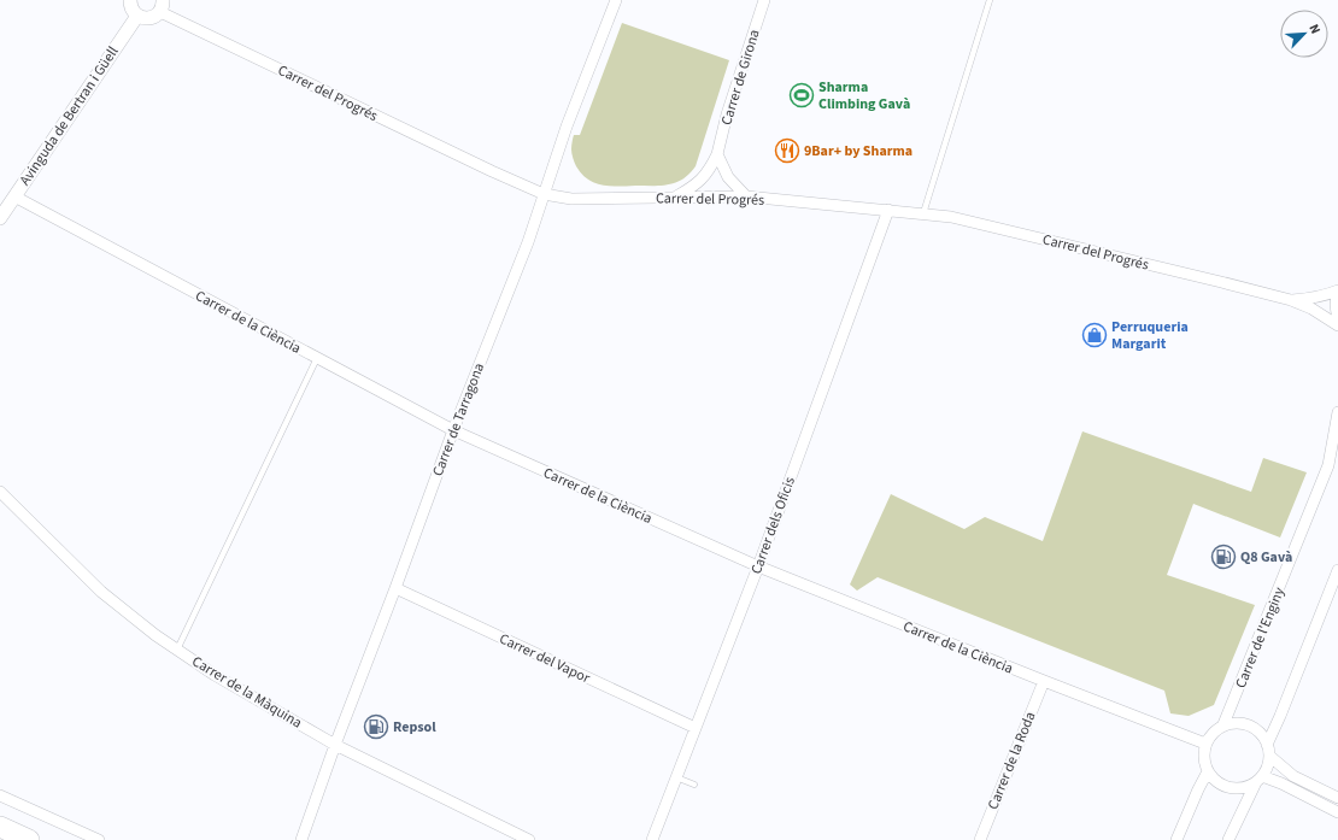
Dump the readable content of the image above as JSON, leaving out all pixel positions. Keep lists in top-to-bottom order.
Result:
{
  "streets": {
    "street": [
      "Carrer de Girona",
      "Carrer del Progrés",
      "Avinguda de Bertran i Güell",
      "Carrer de la Ciència",
      "Carrer de Tarragona",
      "Carrer dels Oficis",
      "Carrer de l'Enginy",
      "Carrer del Vapor",
      "Carrer de la Màquina",
      "Carrer de la Roda"
    ]
  },
  "crossings": [
    ["Carrer de Girona", "Carrer del Progrés"],
    ["Carrer del Progrés", "Carrer de Tarragona"],
    ["Carrer del Progrés", "Carrer dels Oficis"],
    ["Avinguda de Bertran i Güell", "Carrer de la Ciència"],
    ["Carrer de la Ciència", "Carrer de Tarragona"],
    ["Carrer de la Ciència", "Carrer dels Oficis"],
    ["Carrer de la Ciència", "Carrer de l'Enginy"],
    ["Carrer de la Ciència", "Carrer de la Roda"],
    ["Carrer de Tarragona", "Carrer del Vapor"],
    ["Carrer de Tarragona", "Carrer de la Màquina"],
    ["Carrer dels Oficis", "Carrer del Vapor"]
  ],
  "places": {
    "sports": ["Sharma Climbing Gavà"],
    "restaurant": ["9Bar+ by Sharma"],
    "shop": ["Perruqueria Margarit"],
    "fuel station": ["Q8 Gavà", "Repsol"]
  },
  "north": "top right"
}
